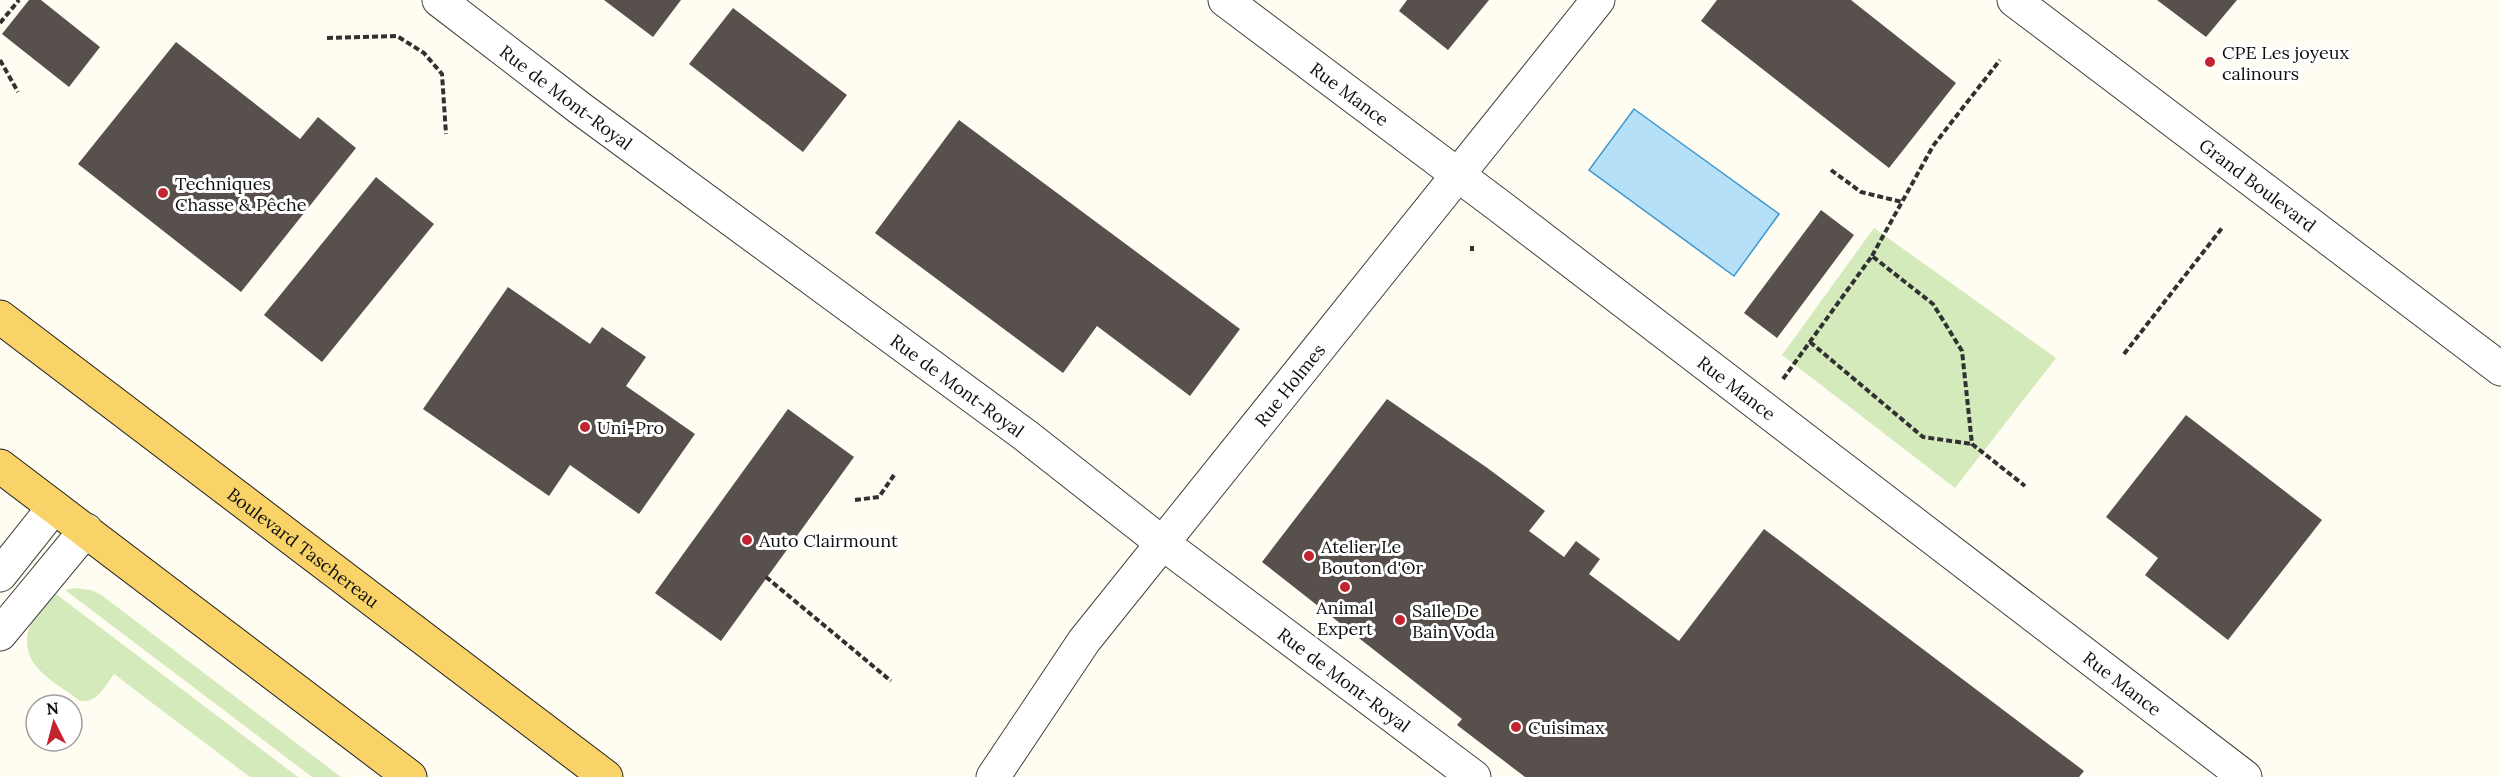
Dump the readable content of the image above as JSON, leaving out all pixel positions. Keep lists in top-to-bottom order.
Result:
{
  "streets": {
    "main road": ["Boulevard Taschereau"],
    "street": [
      "Rue Mance",
      "Rue de Mont-Royal",
      "Grand Boulevard",
      "Rue Holmes"
    ]
  },
  "crossings": [
    ["Rue Mance", "Rue Holmes"],
    ["Rue de Mont-Royal", "Rue Holmes"]
  ],
  "places": [
    "CPE Les joyeux calinours",
    "Techniques Chasse & Pêche",
    "Uni-Pro",
    "Auto Clairmount",
    "Atelier Le Bouton d'Or",
    "Animal Expert",
    "Salle De Bain Voda",
    "Cuisimax"
  ],
  "north": "top"
}
